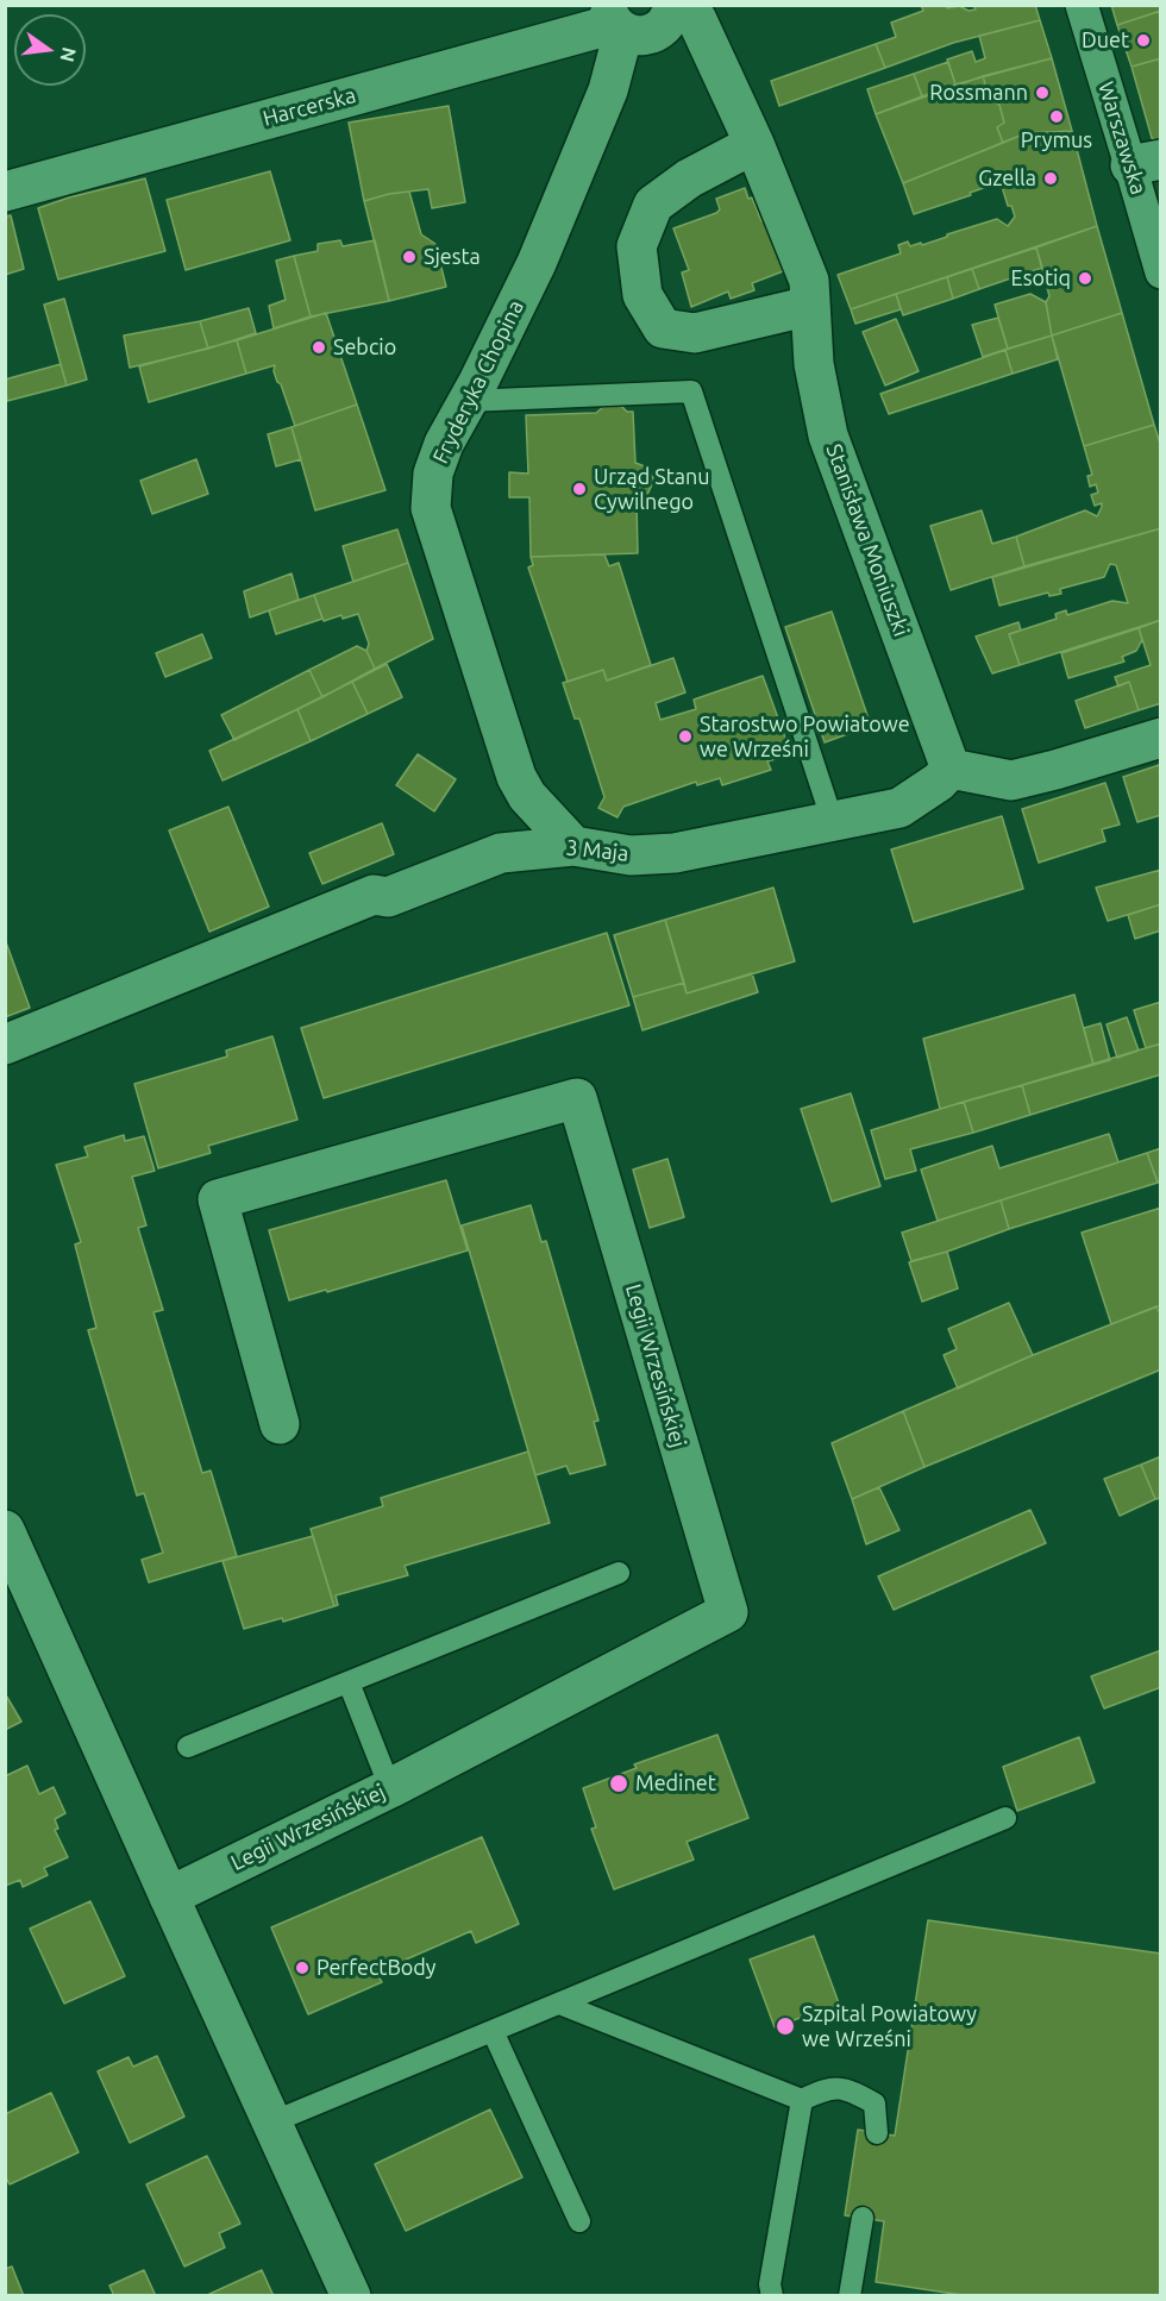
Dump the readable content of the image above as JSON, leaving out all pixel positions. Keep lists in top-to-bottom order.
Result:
{
  "streets": {
    "street": [
      "Harcerska",
      "Warszawska",
      "Fryderyka Chopina",
      "Stanisława Moniuszki",
      "3 Maja",
      "Legii Wrzesińskiej"
    ]
  },
  "crossings": [
    ["Harcerska", "Fryderyka Chopina"],
    ["Harcerska", "Stanisława Moniuszki"],
    ["Fryderyka Chopina", "3 Maja"],
    ["Stanisława Moniuszki", "3 Maja"]
  ],
  "places": [
    "Duet",
    "Rossmann",
    "Prymus",
    "Gzella",
    "Sjesta",
    "Esotiq",
    "Sebcio",
    "Urząd Stanu Cywilnego",
    "Starostwo Powiatowe we Wrześni",
    "Medinet",
    "PerfectBody",
    "Szpital Powiatowy we Wrześni"
  ],
  "north": "right"
}
